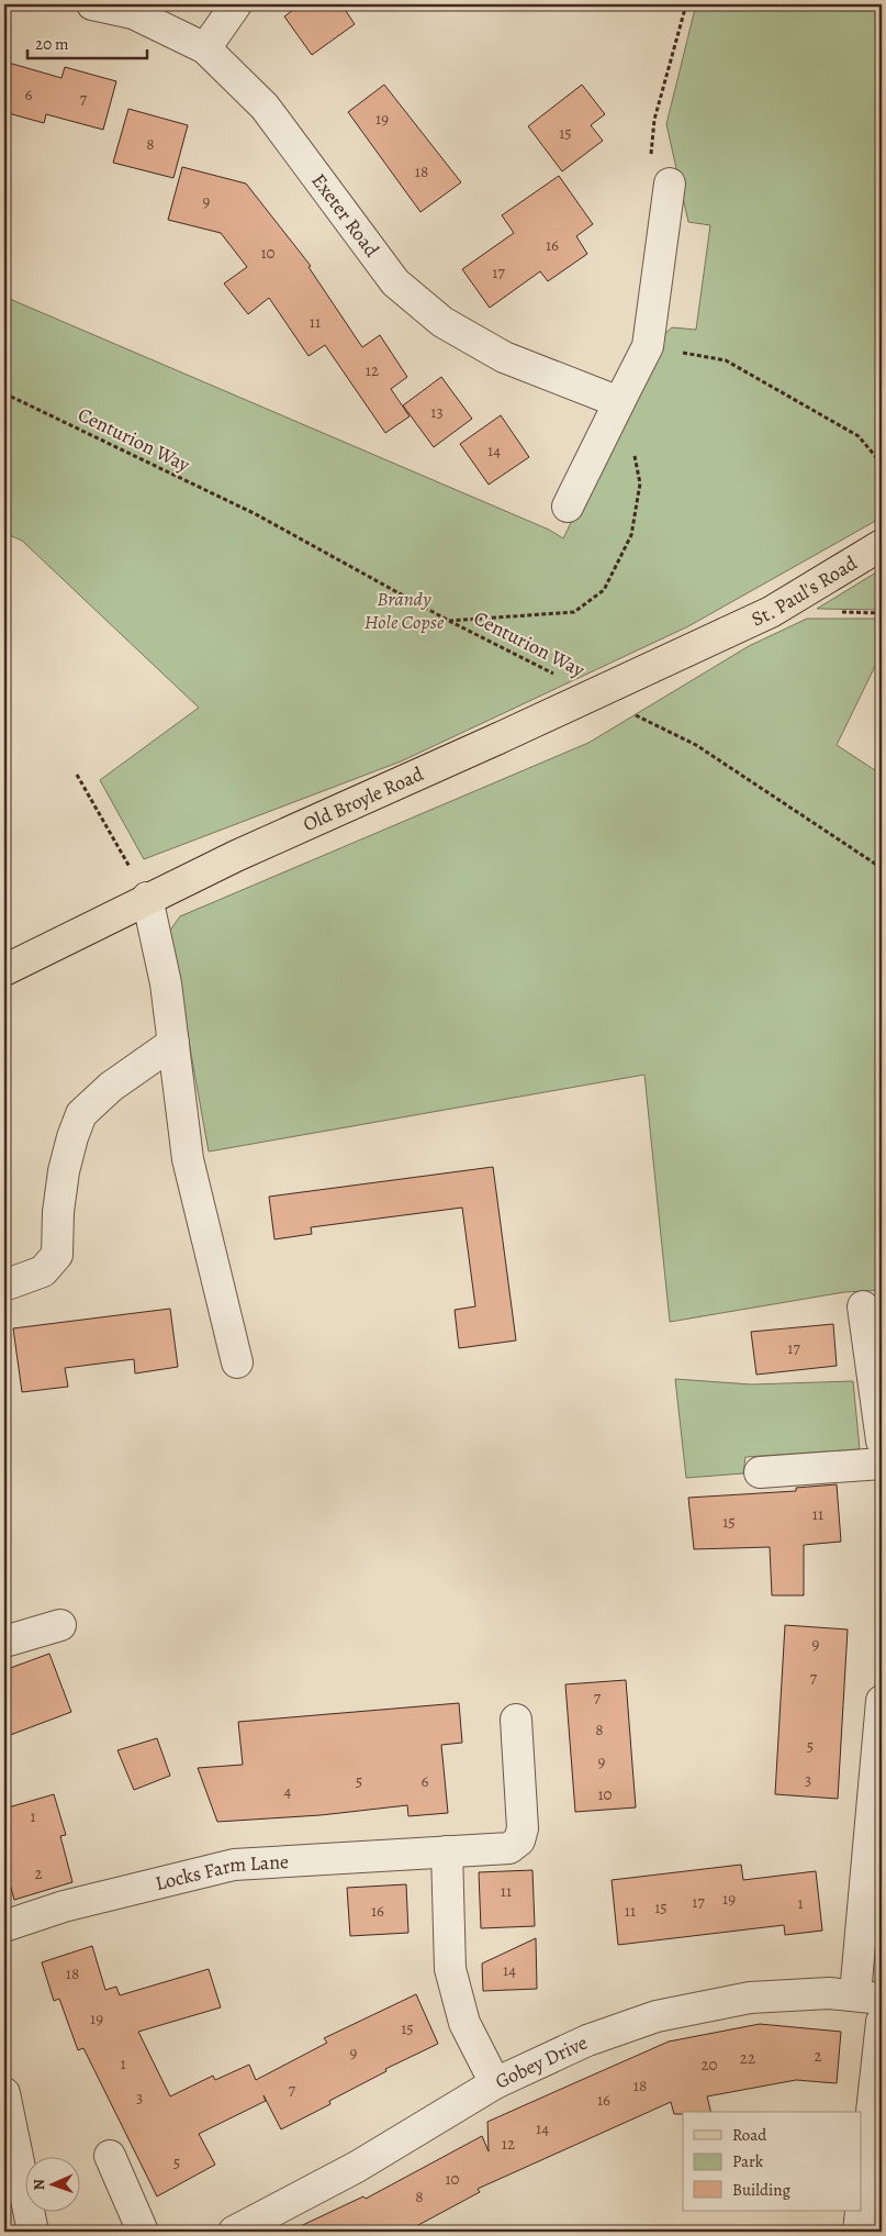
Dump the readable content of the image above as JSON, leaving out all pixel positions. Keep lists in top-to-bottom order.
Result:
{
  "streets": {
    "main road": ["St. Paul's Road", "Old Broyle Road"],
    "street": ["Exeter Road", "Locks Farm Lane", "Gobey Drive"],
    "path": ["Centurion Way"]
  },
  "crossings": [
    ["St. Paul's Road", "Old Broyle Road"]
  ],
  "parks": ["Brandy Hole Copse"],
  "house_numbers": [
    "6",
    "7",
    "19",
    "15",
    "8",
    "18",
    "9",
    "16",
    "10",
    "17",
    "11",
    "12",
    "13",
    "14",
    "17",
    "11",
    "15",
    "9",
    "7",
    "7",
    "8",
    "5",
    "9",
    "3",
    "5",
    "6",
    "4",
    "10",
    "1",
    "2",
    "11",
    "19",
    "17",
    "1",
    "15",
    "16",
    "11",
    "14",
    "18",
    "19",
    "15",
    "9",
    "2",
    "22",
    "1",
    "20",
    "18",
    "7",
    "3",
    "16",
    "14",
    "12",
    "5",
    "10",
    "8"
  ],
  "legend": ["Road", "Park", "Building"],
  "scale_bar": "20 m",
  "north": "left"
}
